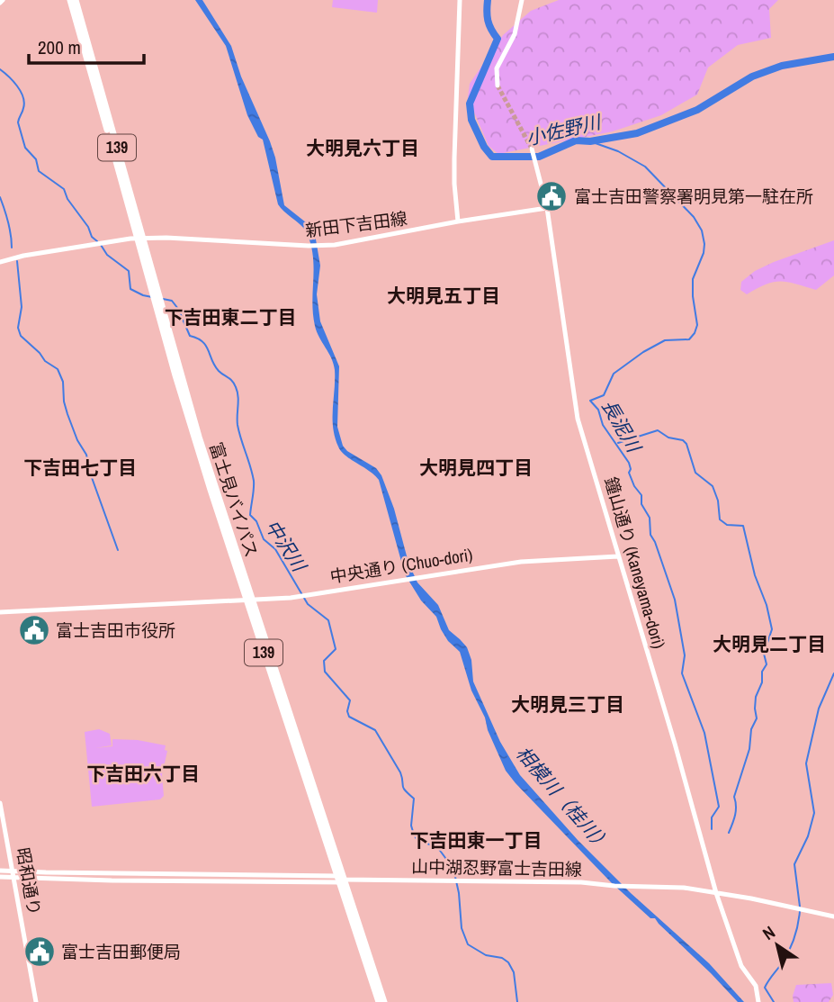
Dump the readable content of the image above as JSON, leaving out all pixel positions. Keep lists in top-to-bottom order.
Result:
{
  "streets": {
    "highway": ["139", "富士見バイパス"],
    "main road": [
      "新田下吉田線",
      "鐘山通り (Kaneyama-dori)",
      "中央通り (Chuo-dori)",
      "山中湖忍野富士吉田線",
      "昭和通り"
    ]
  },
  "crossings": [
    ["新田下吉田線", "富士見バイパス"],
    ["富士見バイパス", "中央通り (Chuo-dori)"],
    ["富士見バイパス", "山中湖忍野富士吉田線"],
    ["鐘山通り (Kaneyama-dori)", "中央通り (Chuo-dori)"],
    ["鐘山通り (Kaneyama-dori)", "山中湖忍野富士吉田線"],
    ["山中湖忍野富士吉田線", "昭和通り"]
  ],
  "districts": [
    "大明見六丁目",
    "大明見五丁目",
    "下吉田東二丁目",
    "下吉田七丁目",
    "大明見四丁目",
    "大明見二丁目",
    "大明見三丁目",
    "下吉田六丁目",
    "下吉田東一丁目"
  ],
  "water": [
    "小佐野川",
    "長泥川",
    "中沢川",
    "相模川（桂川）"
  ],
  "places": {
    "public building": ["富士吉田警察署明見第一駐在所", "富士吉田市役所", "富士吉田郵便局"]
  },
  "scale_bar": "200 m",
  "north": "top left"
}
